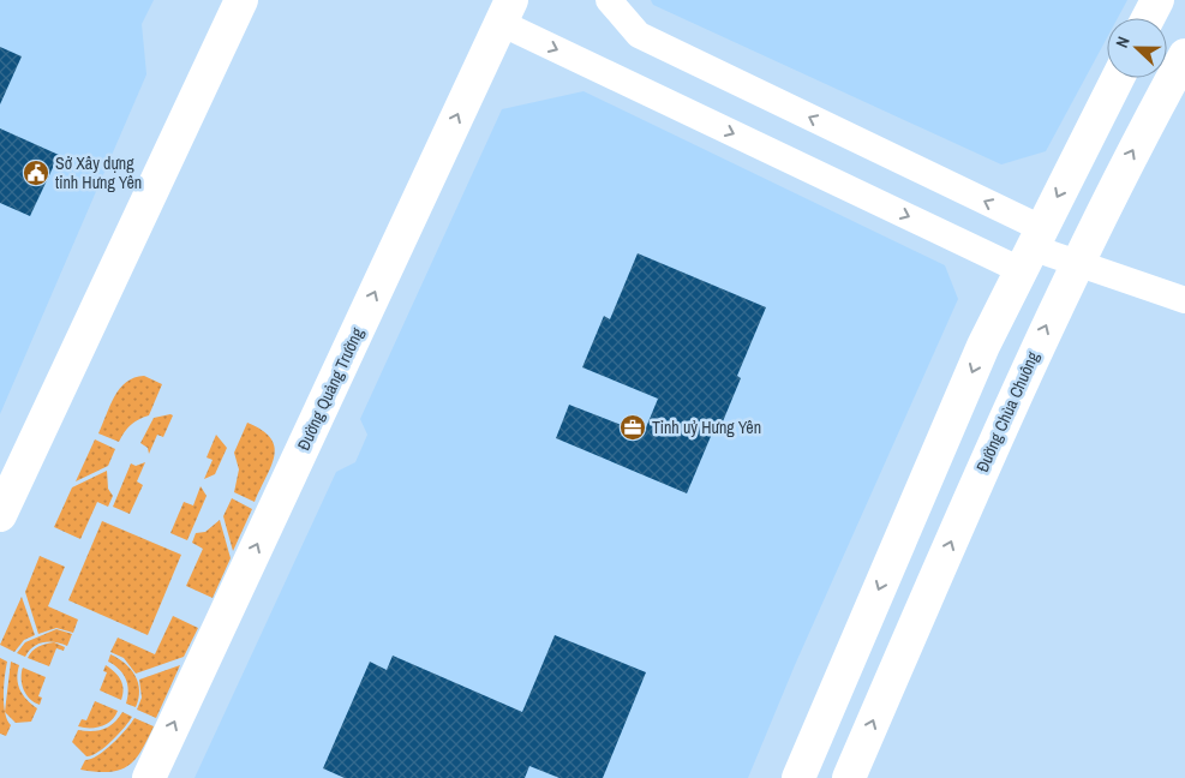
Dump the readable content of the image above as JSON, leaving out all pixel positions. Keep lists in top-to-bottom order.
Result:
{
  "streets": {
    "main road": ["Đường Quảng Trường", "Đường Chùa Chuông"]
  },
  "places": {
    "public building": ["Sở Xây dựng tỉnh Hưng Yên"],
    "office": ["Tỉnh uỷ Hưng Yên"]
  },
  "north": "left"
}
